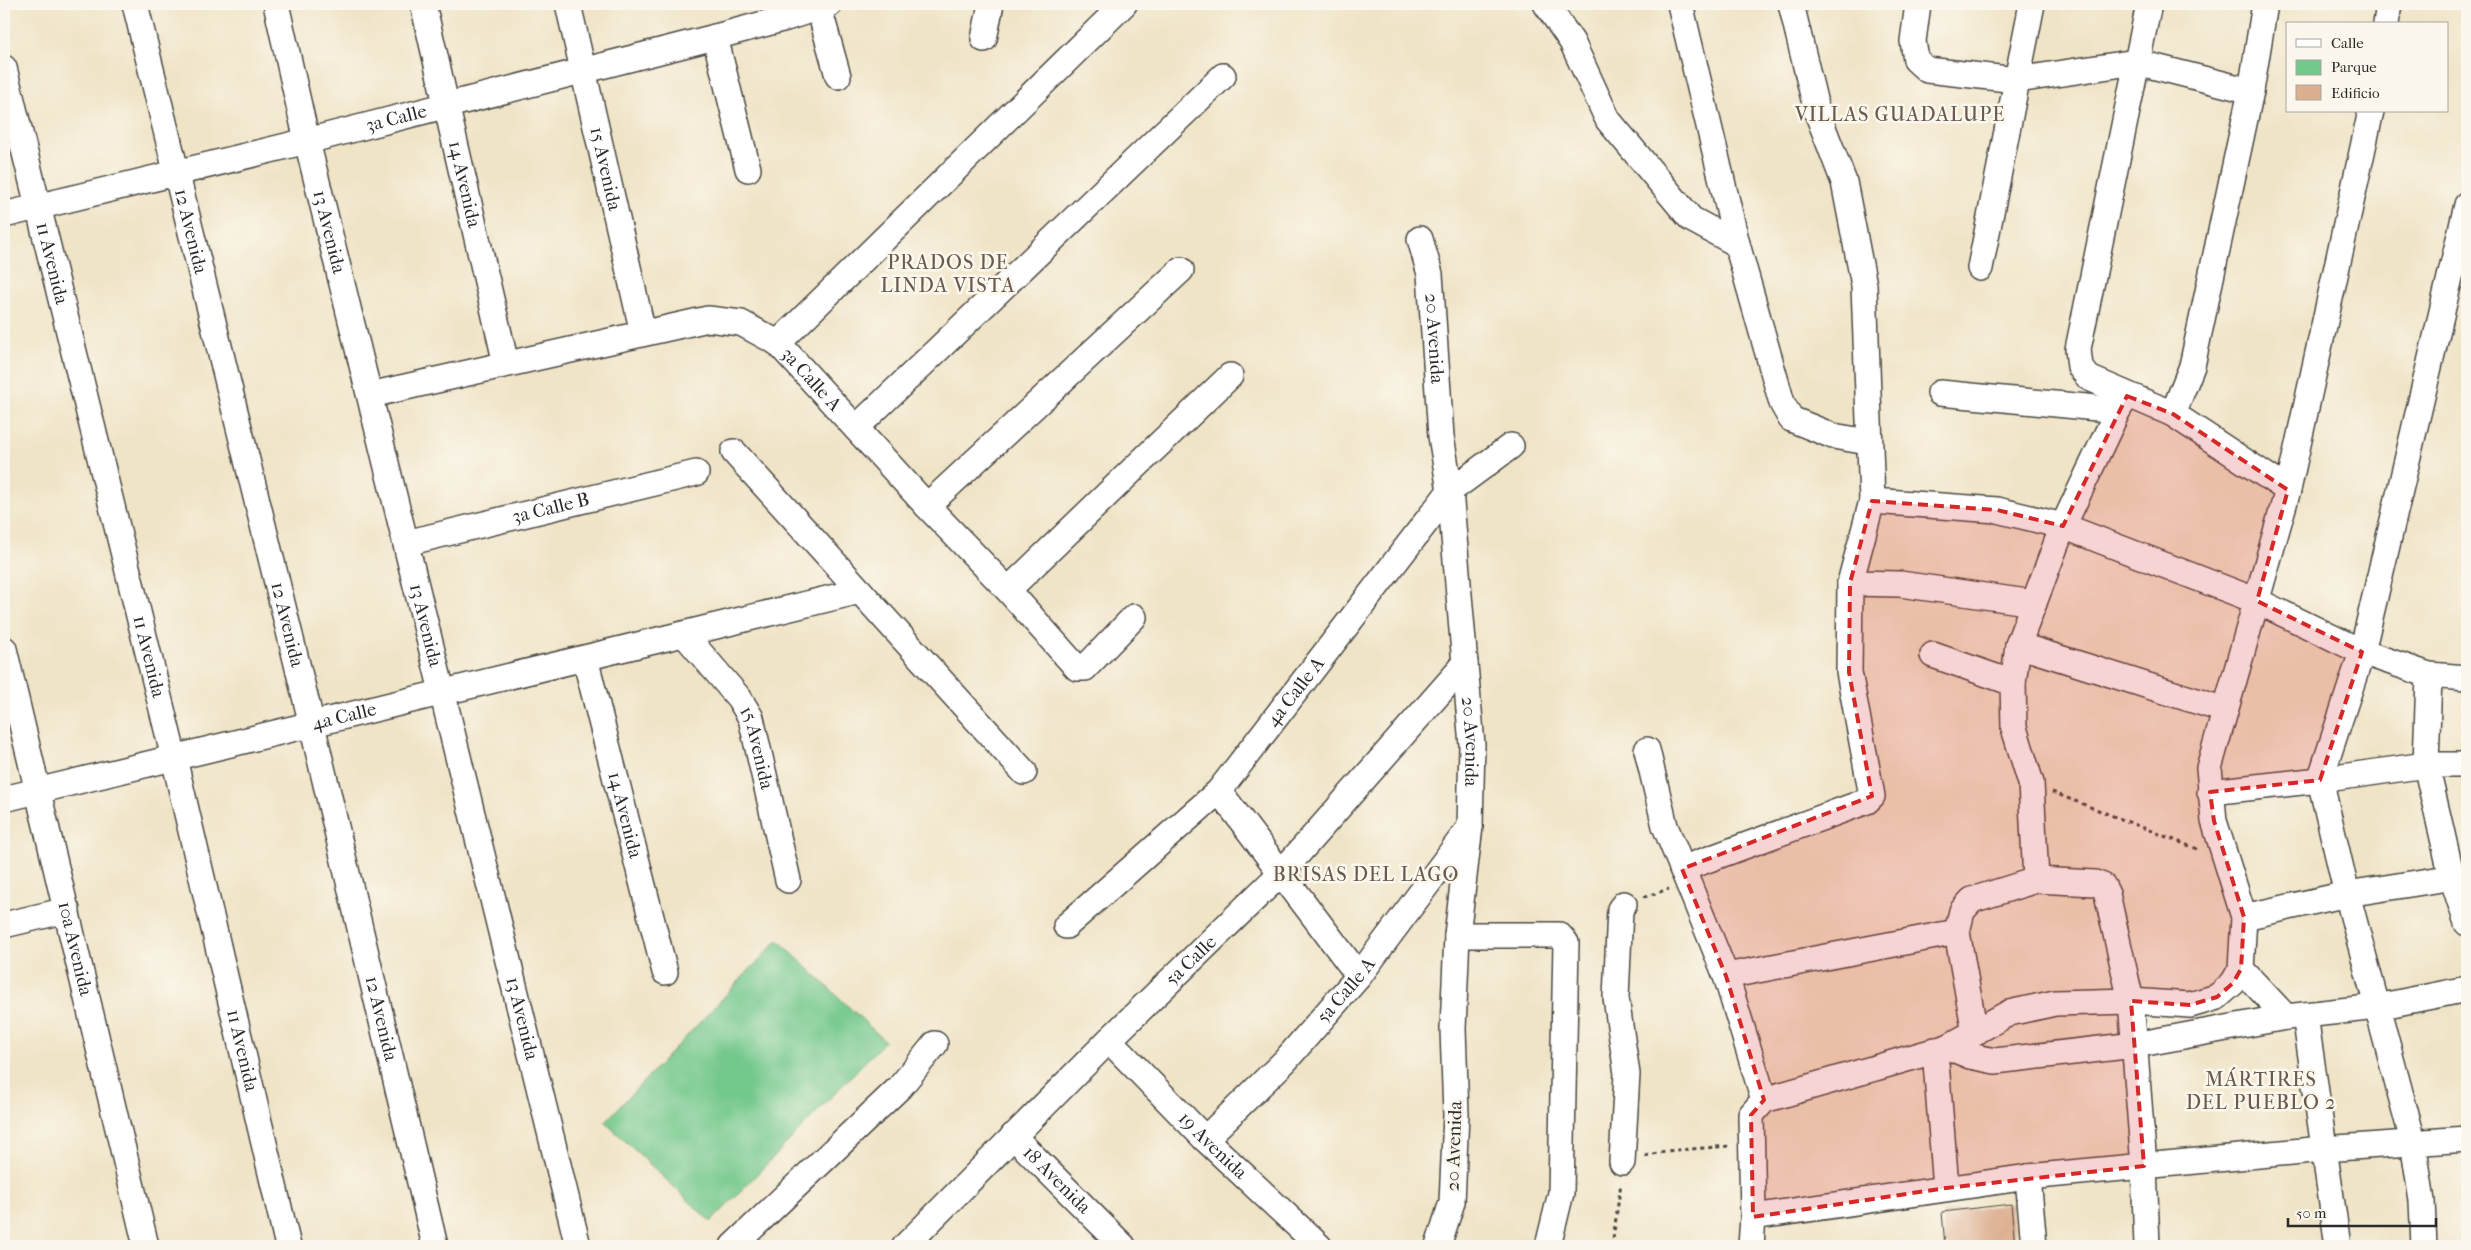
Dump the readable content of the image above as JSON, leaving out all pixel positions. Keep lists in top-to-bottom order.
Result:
{
  "streets": {
    "street": [
      "3a Calle",
      "15 Avenida",
      "14 Avenida",
      "12 Avenida",
      "13 Avenida",
      "11 Avenida",
      "20 Avenida",
      "3a Calle A",
      "3a Calle B",
      "4a Calle A",
      "4a Calle",
      "10a Avenida",
      "5a Calle",
      "5a Calle A",
      "19 Avenida",
      "18 Avenida"
    ]
  },
  "crossings": [
    ["3a Calle", "15 Avenida"],
    ["3a Calle", "14 Avenida"],
    ["3a Calle", "12 Avenida"],
    ["3a Calle", "13 Avenida"],
    ["3a Calle", "11 Avenida"],
    ["15 Avenida", "3a Calle A"],
    ["15 Avenida", "4a Calle"],
    ["14 Avenida", "3a Calle A"],
    ["14 Avenida", "4a Calle"],
    ["12 Avenida", "4a Calle"],
    ["13 Avenida", "3a Calle A"],
    ["13 Avenida", "3a Calle B"],
    ["13 Avenida", "4a Calle"],
    ["11 Avenida", "4a Calle"],
    ["20 Avenida", "4a Calle A"],
    ["20 Avenida", "5a Calle"],
    ["20 Avenida", "5a Calle A"],
    ["4a Calle", "10a Avenida"],
    ["5a Calle", "19 Avenida"],
    ["5a Calle", "18 Avenida"],
    ["5a Calle A", "19 Avenida"]
  ],
  "districts": [
    "VILLAS GUADALUPE",
    "PRADOS DE LINDA VISTA",
    "BRISAS DEL LAGO",
    "MÁRTIRES DEL PUEBLO 2"
  ],
  "legend": ["Calle", "Parque", "Edificio"],
  "scale_bar": "50 m"
}
